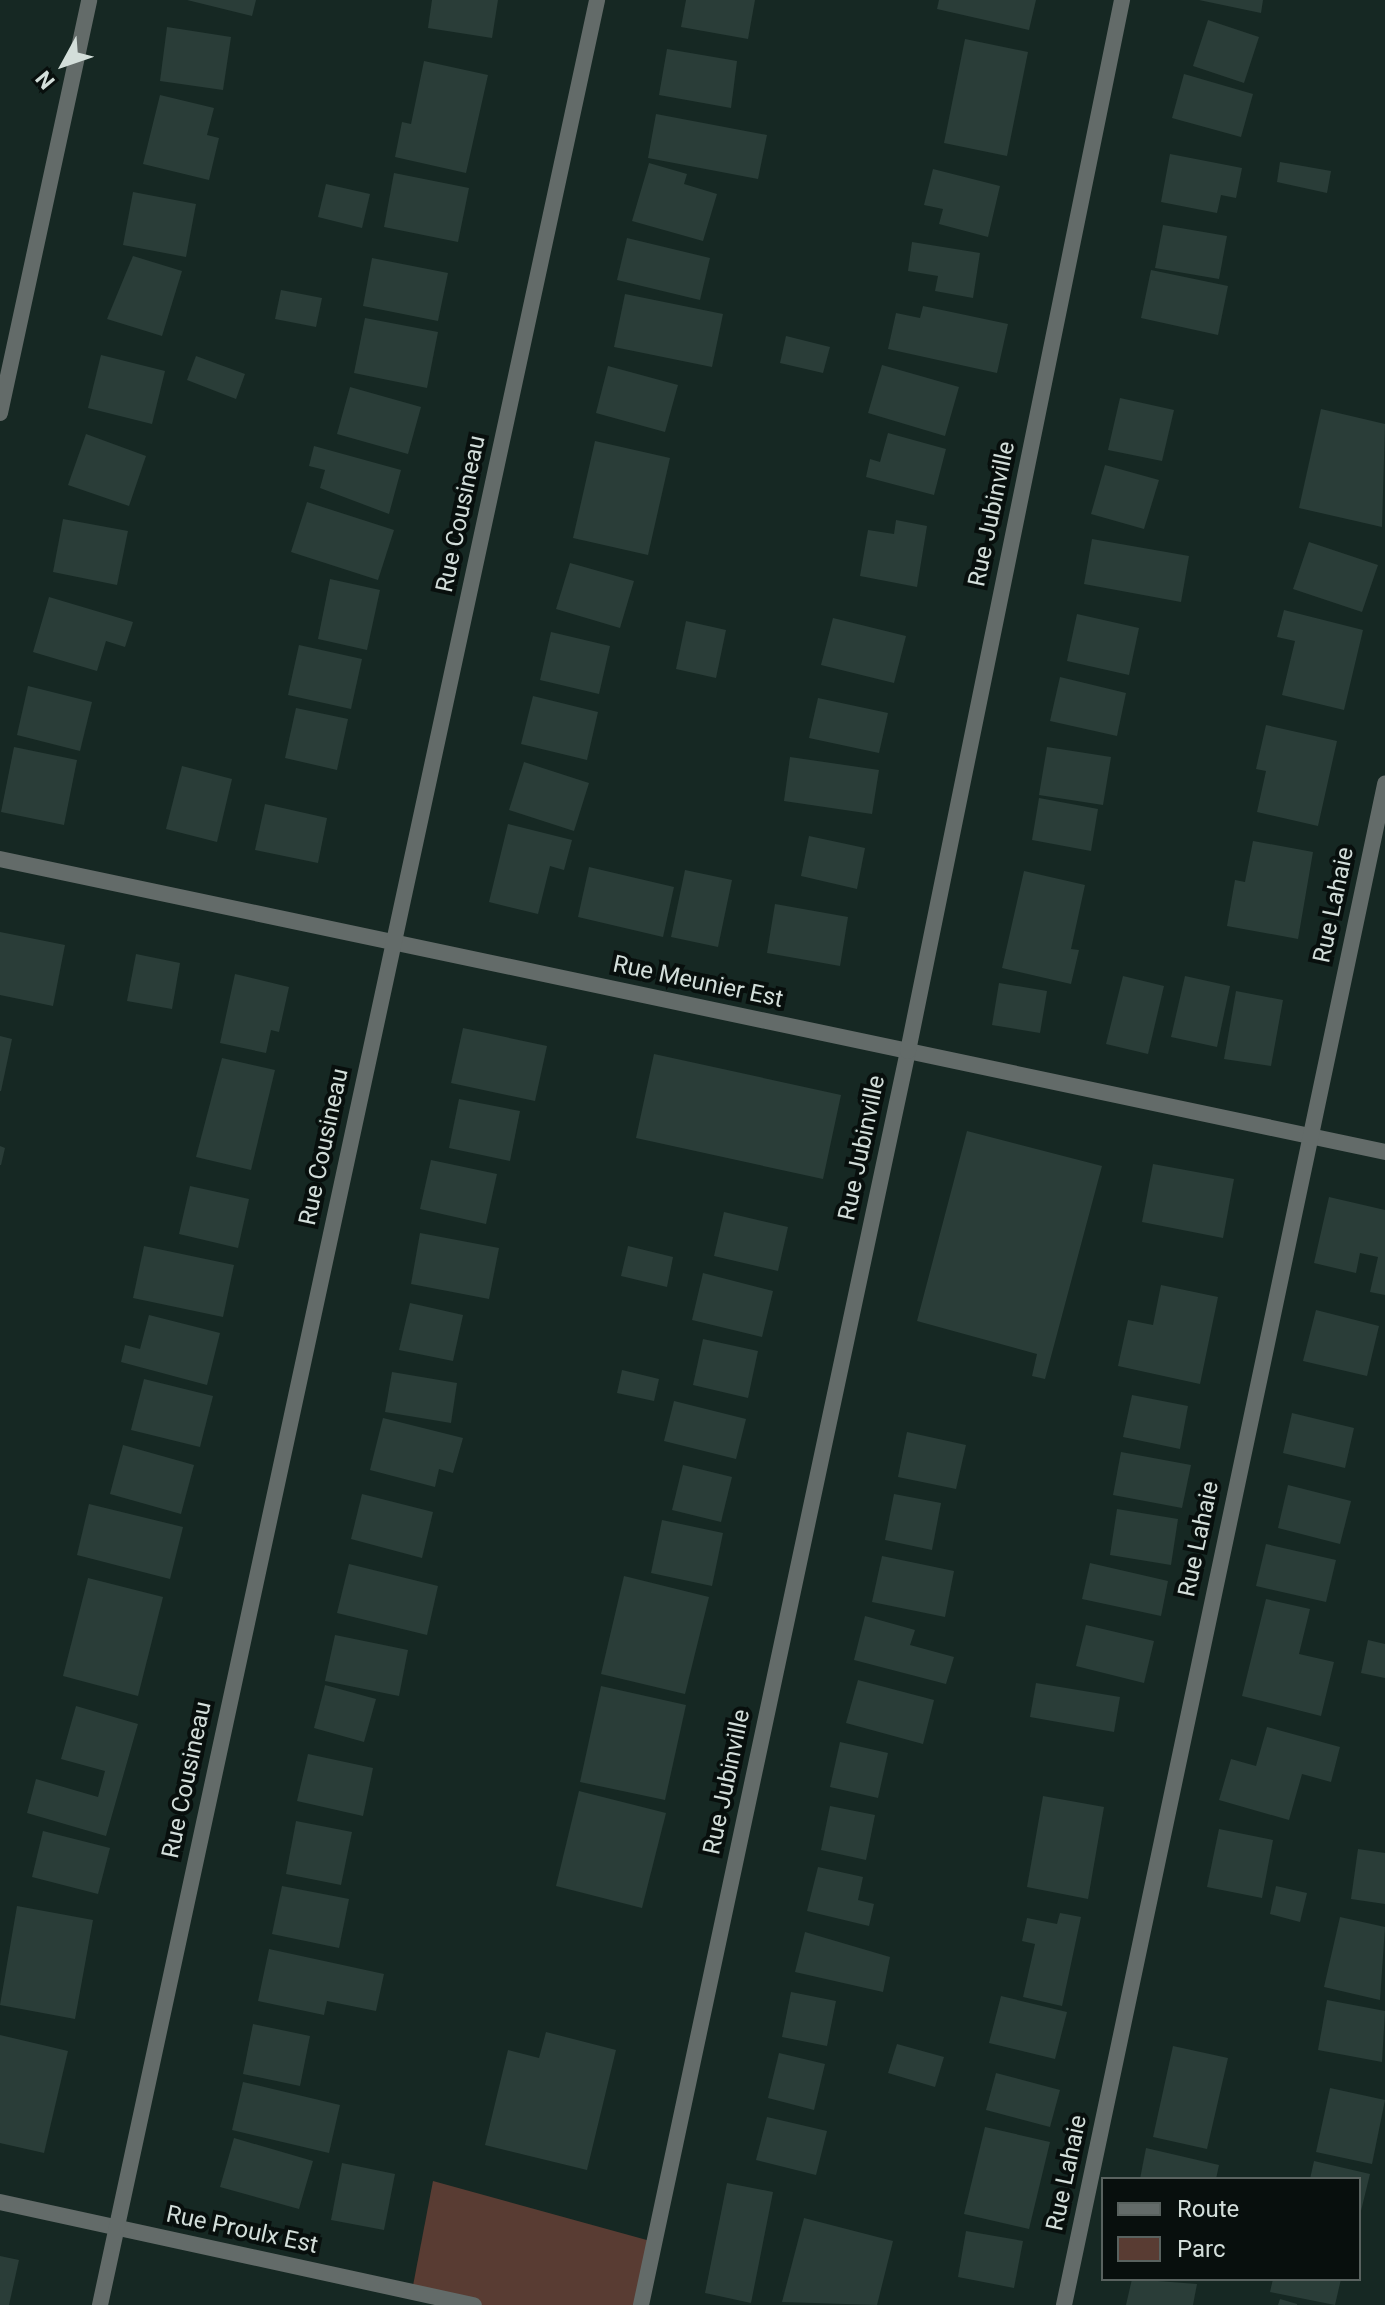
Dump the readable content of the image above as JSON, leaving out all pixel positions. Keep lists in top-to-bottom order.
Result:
{
  "streets": {
    "street": [
      "Rue Cousineau",
      "Rue Jubinville",
      "Rue Lahaie",
      "Rue Meunier Est",
      "Rue Proulx Est"
    ]
  },
  "crossings": [
    ["Rue Cousineau", "Rue Meunier Est"],
    ["Rue Cousineau", "Rue Proulx Est"],
    ["Rue Jubinville", "Rue Meunier Est"],
    ["Rue Lahaie", "Rue Meunier Est"]
  ],
  "legend": ["Route", "Parc"],
  "north": "bottom left"
}
